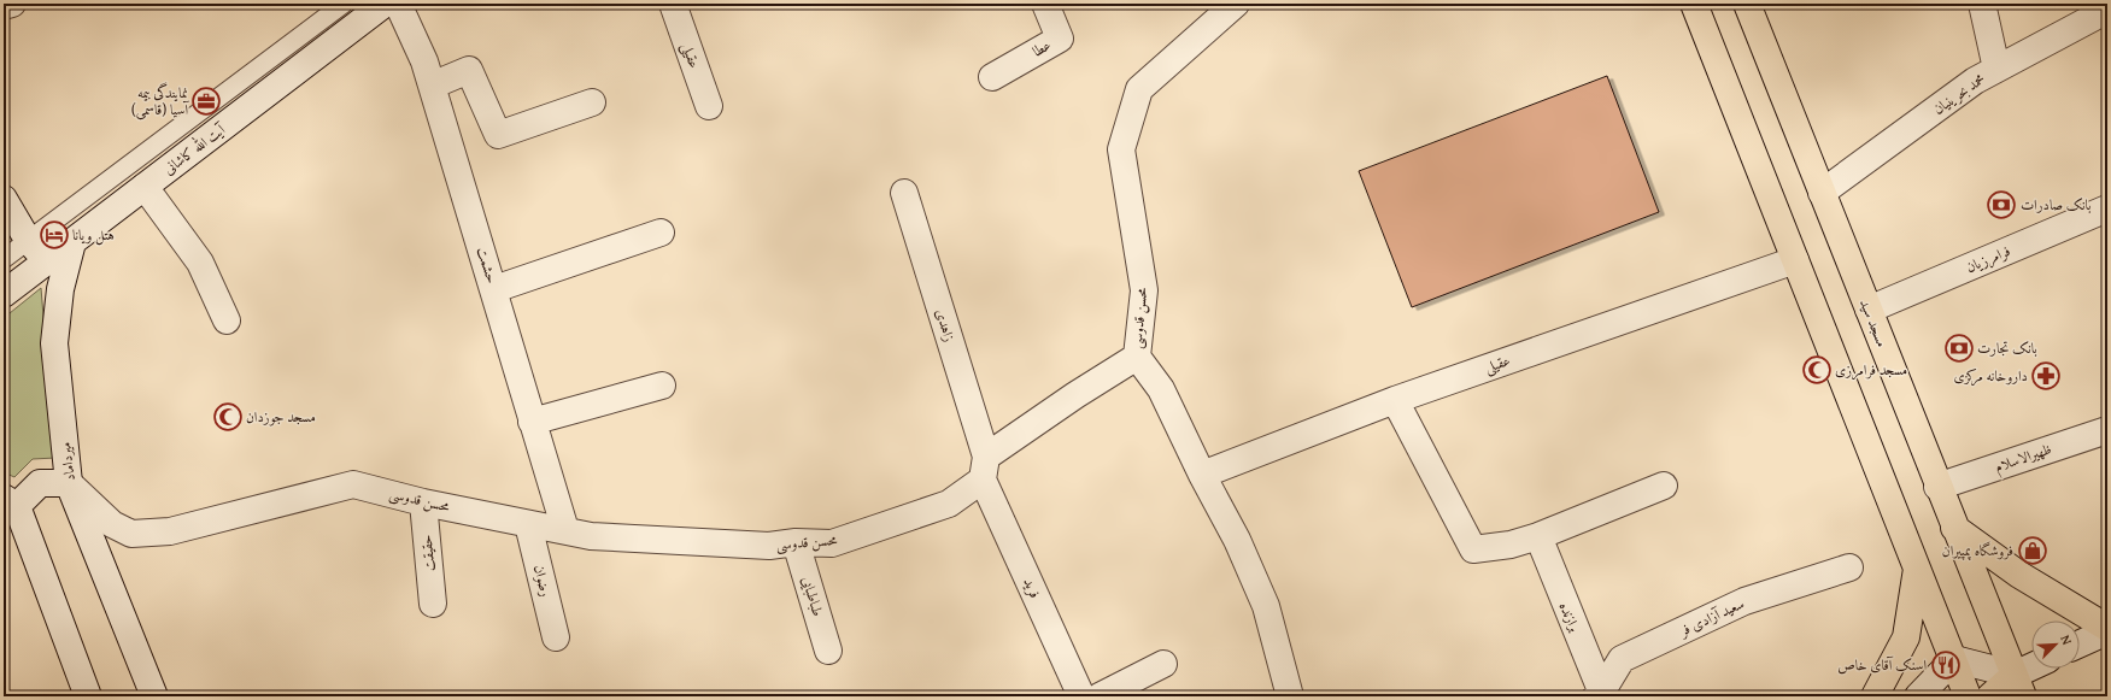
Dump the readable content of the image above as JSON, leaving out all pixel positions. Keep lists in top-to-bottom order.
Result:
{
  "streets": {
    "main road": ["مسجد سید"],
    "street": [
      "عطا",
      "عقیلی",
      "محمد بحرینیان",
      "آیت الله کاشانی",
      "فرامرزیان",
      "حشمت",
      "محسن قدوسی",
      "زاهدی",
      "ظهیرالاسلام",
      "میرداماد",
      "حقیقت",
      "رضوان",
      "فرید",
      "طباطبایی",
      "برازنده",
      "سعید آزادی فر"
    ]
  },
  "crossings": [
    ["محمد بحرینیان", "مسجد سید"],
    ["آیت الله کاشانی", "میرداماد"],
    ["فرامرزیان", "مسجد سید"],
    ["حشمت", "محسن قدوسی"],
    ["محسن قدوسی", "زاهدی"],
    ["محسن قدوسی", "میرداماد"],
    ["محسن قدوسی", "حقیقت"],
    ["محسن قدوسی", "رضوان"],
    ["محسن قدوسی", "فرید"],
    ["محسن قدوسی", "طباطبایی"],
    ["مسجد سید", "ظهیرالاسلام"],
    ["زاهدی", "فرید"],
    ["برازنده", "سعید آزادی فر"]
  ],
  "places": {
    "office": ["نمایندگی بیمه آسیا (قاسمی)"],
    "bank": ["بانک صادرات", "بانک تجارت"],
    "hotel": ["هتل ویانا"],
    "mosque": ["مسجد فرامرزی", "مسجد جوزدان"],
    "pharmacy": ["داروخانه مرکزی"],
    "shop": ["فروشگاه پمپیران"],
    "restaurant": ["اسنک آقای خاص"]
  },
  "north": "top right"
}
